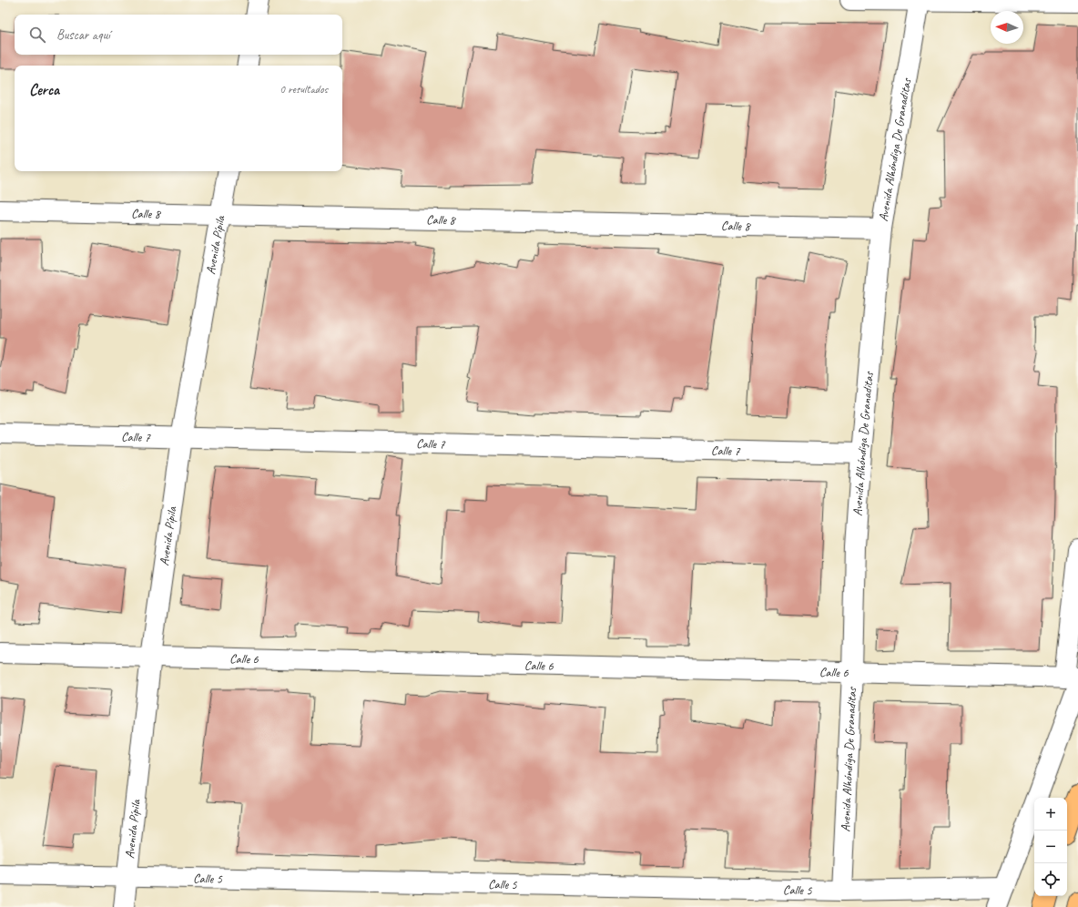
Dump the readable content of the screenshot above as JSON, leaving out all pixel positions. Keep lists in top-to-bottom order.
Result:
{
  "streets": {
    "street": [
      "Avenida Alhóndiga De Granaditas",
      "Calle 8",
      "Avenida Pípila",
      "Calle 7",
      "Calle 6",
      "Calle 5"
    ]
  },
  "crossings": [
    ["Avenida Alhóndiga De Granaditas", "Calle 8"],
    ["Avenida Alhóndiga De Granaditas", "Calle 7"],
    ["Avenida Alhóndiga De Granaditas", "Calle 6"],
    ["Avenida Alhóndiga De Granaditas", "Calle 5"],
    ["Calle 8", "Avenida Pípila"],
    ["Avenida Pípila", "Calle 7"],
    ["Avenida Pípila", "Calle 6"],
    ["Avenida Pípila", "Calle 5"]
  ],
  "north": "left",
  "page": {
    "search": "Buscar aquí",
    "heading": ["Cerca", "0 resultados"],
    "map_buttons": ["+", "−"]
  }
}
